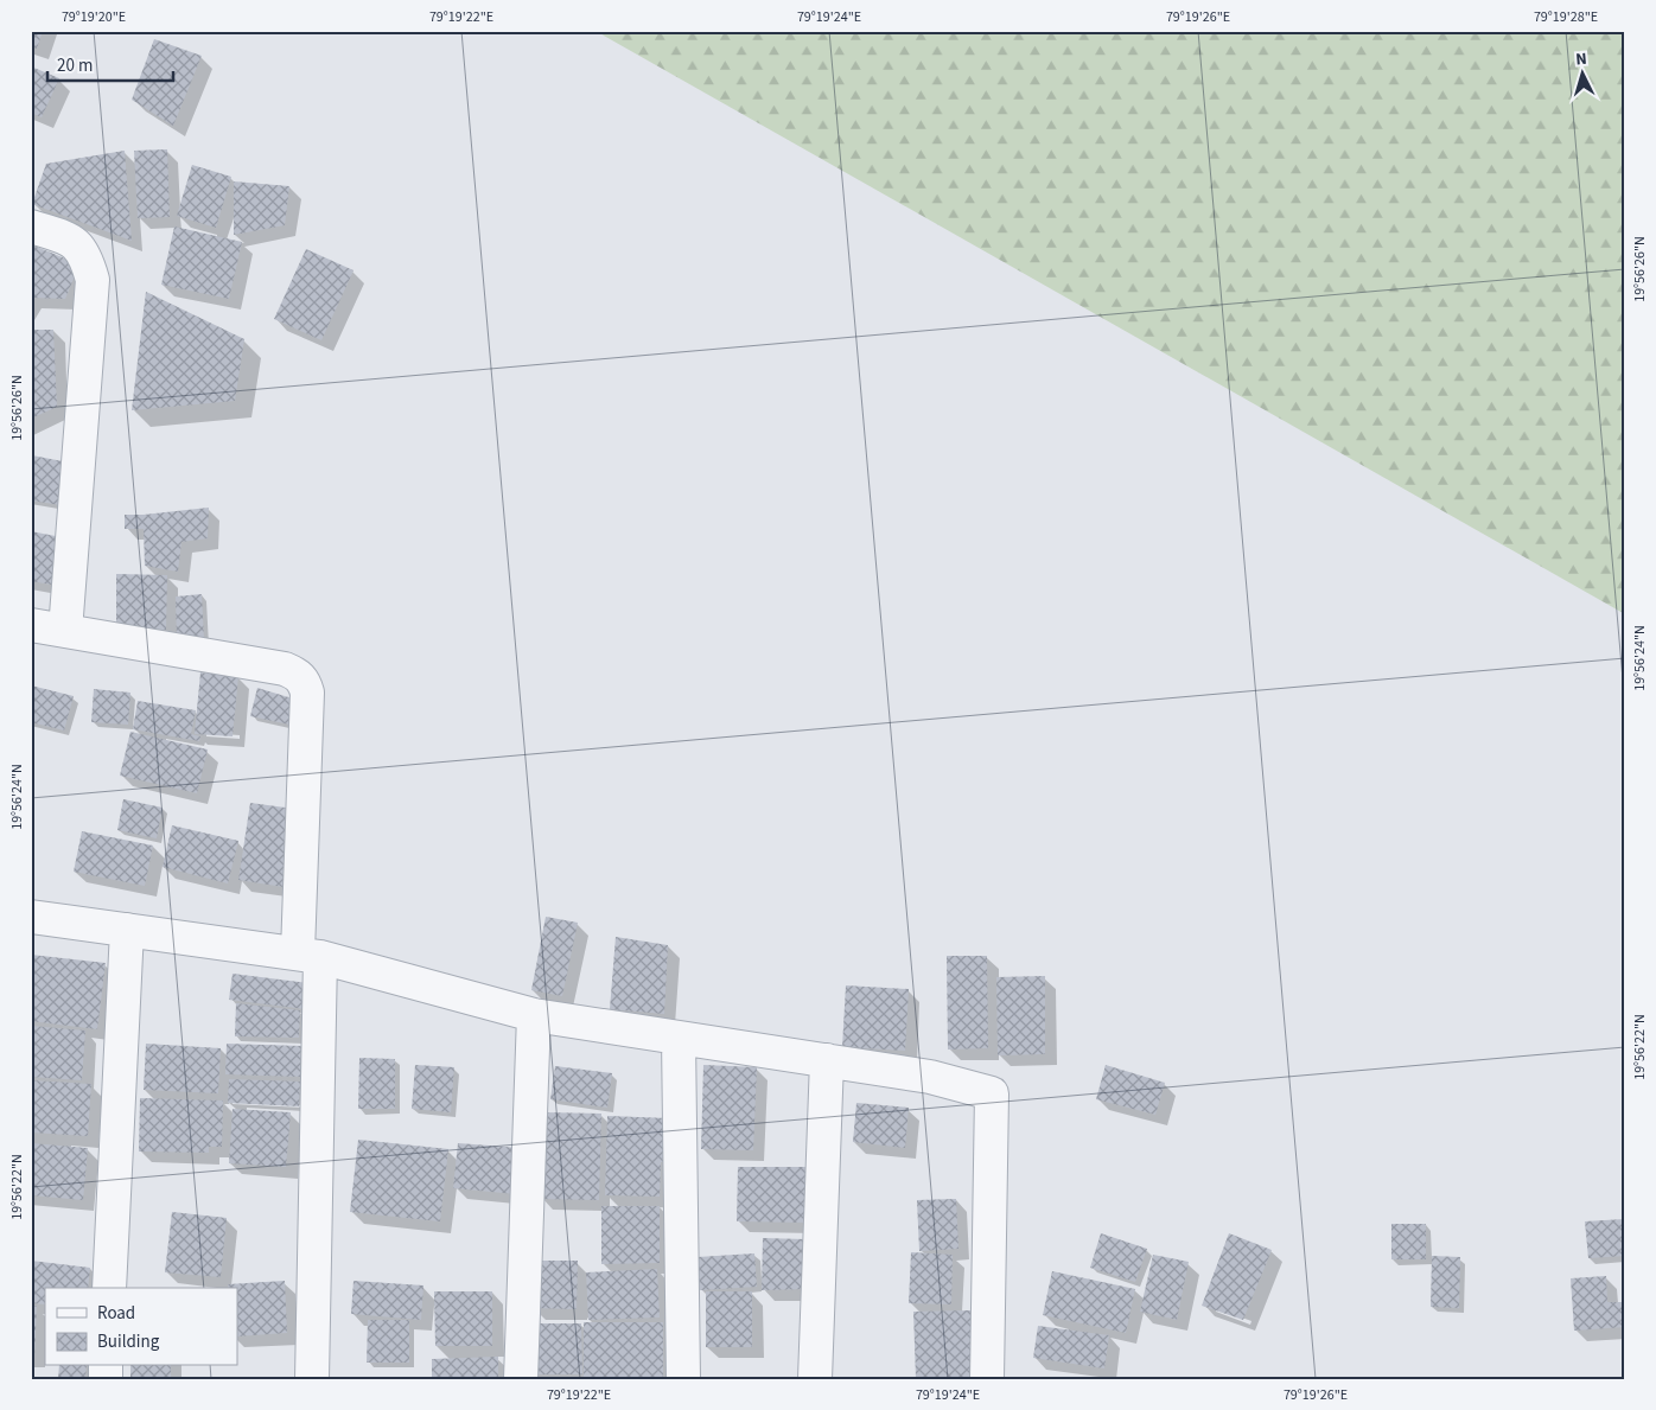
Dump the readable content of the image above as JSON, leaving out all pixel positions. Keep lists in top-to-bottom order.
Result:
{
  "legend": ["Road", "Building"],
  "scale_bar": "20 m",
  "north": "top",
  "coordinates": [
    "79°19'20\"E",
    "79°19'22\"E",
    "79°19'24\"E",
    "79°19'26\"E",
    "79°19'28\"E",
    "19°56'26\"N",
    "19°56'24\"N",
    "19°56'22\"N"
  ]
}
